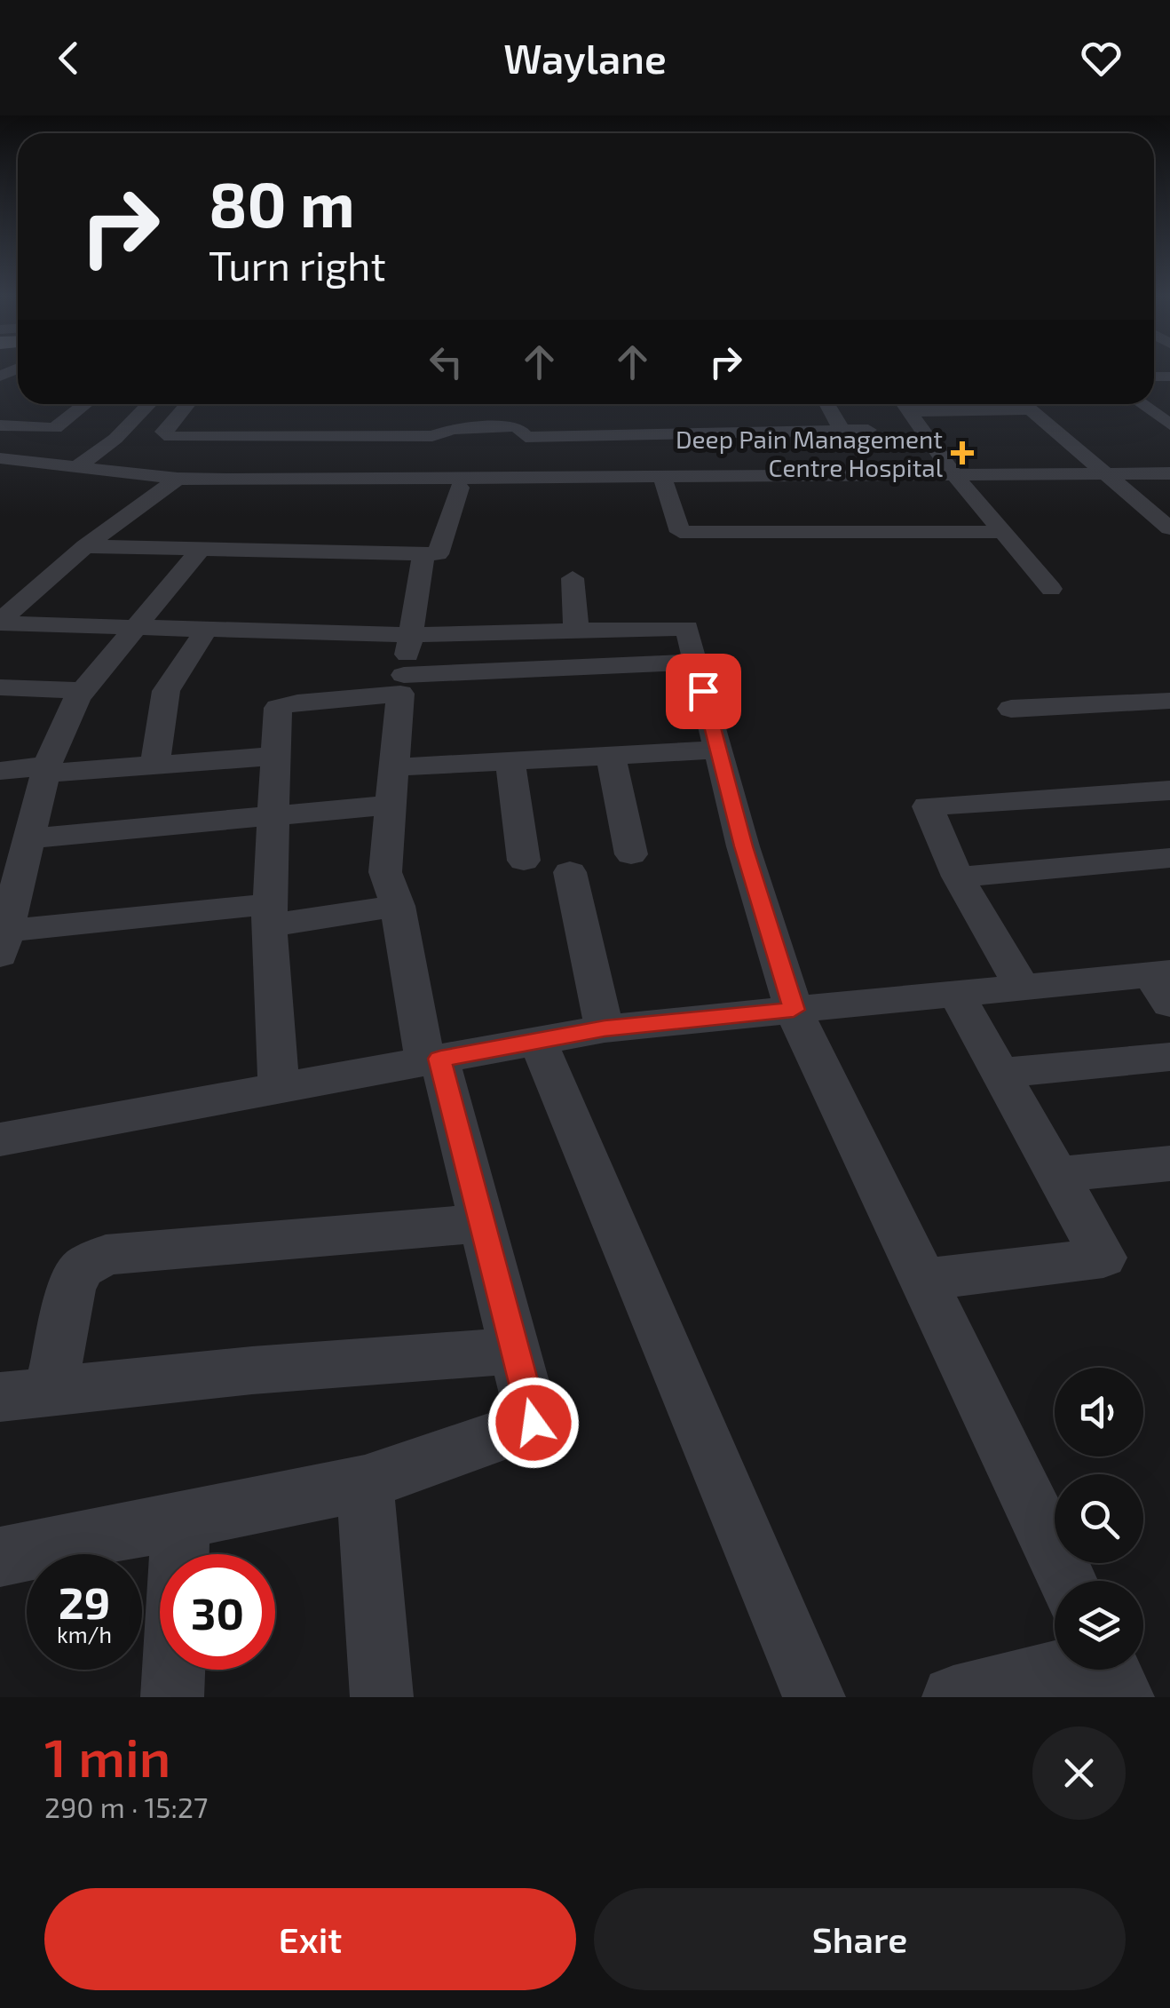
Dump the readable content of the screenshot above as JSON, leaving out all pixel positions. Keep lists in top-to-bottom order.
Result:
{
  "places": {
    "health": ["Deep Pain Management Centre Hospital"]
  },
  "page": {
    "header": "Waylane",
    "turn": ["80 m", "Turn right"],
    "speed": "29 km/h",
    "limit": "30",
    "heading": ["1 min", "290 m · 15:27"],
    "buttons": ["Exit", "Share"]
  }
}
